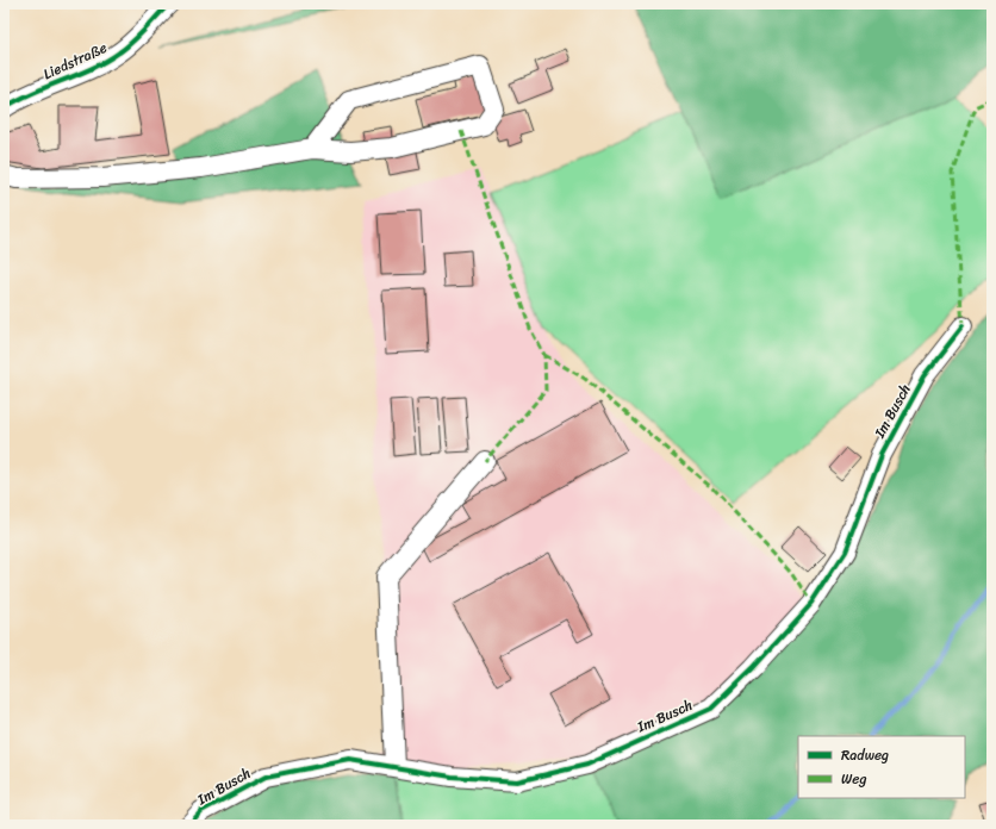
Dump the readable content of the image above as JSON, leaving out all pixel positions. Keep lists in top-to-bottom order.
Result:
{
  "streets": {
    "street": ["Liedstraße", "Im Busch"]
  },
  "legend": ["Radweg", "Weg"]
}
